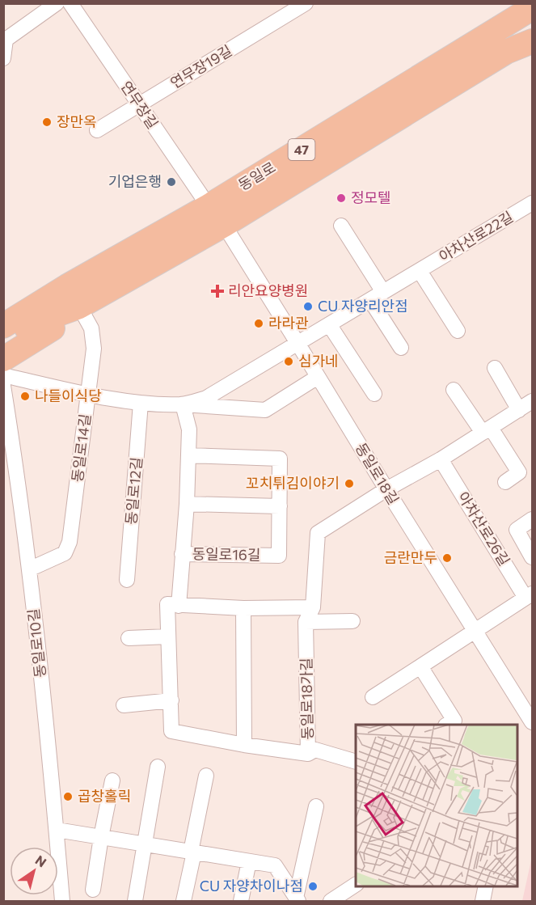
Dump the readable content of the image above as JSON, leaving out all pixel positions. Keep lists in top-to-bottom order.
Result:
{
  "streets": {
    "main road": ["47", "동일로"],
    "street": [
      "연무장19길",
      "연무장길",
      "아차산로22길",
      "동일로14길",
      "동일로18길",
      "동일로12길",
      "아차산로26길",
      "동일로16길",
      "동일로10길",
      "동일로18가길"
    ]
  },
  "crossings": [
    ["연무장19길", "연무장길"],
    ["연무장길", "동일로"],
    ["동일로", "동일로14길"],
    ["동일로", "동일로18길"],
    ["아차산로22길", "동일로18길"],
    ["동일로14길", "동일로10길"],
    ["동일로18길", "아차산로26길"],
    ["동일로18길", "동일로18가길"]
  ],
  "places": {
    "other": [
      "장만옥",
      "기업은행",
      "정모텔",
      "CU 자양리안점",
      "라라관",
      "심가네",
      "나들이식당",
      "꼬치튀김이야기",
      "금란만두",
      "곱창홀릭",
      "CU 자양차이나점"
    ],
    "health": ["리안요양병원"]
  },
  "north": "top right"
}
